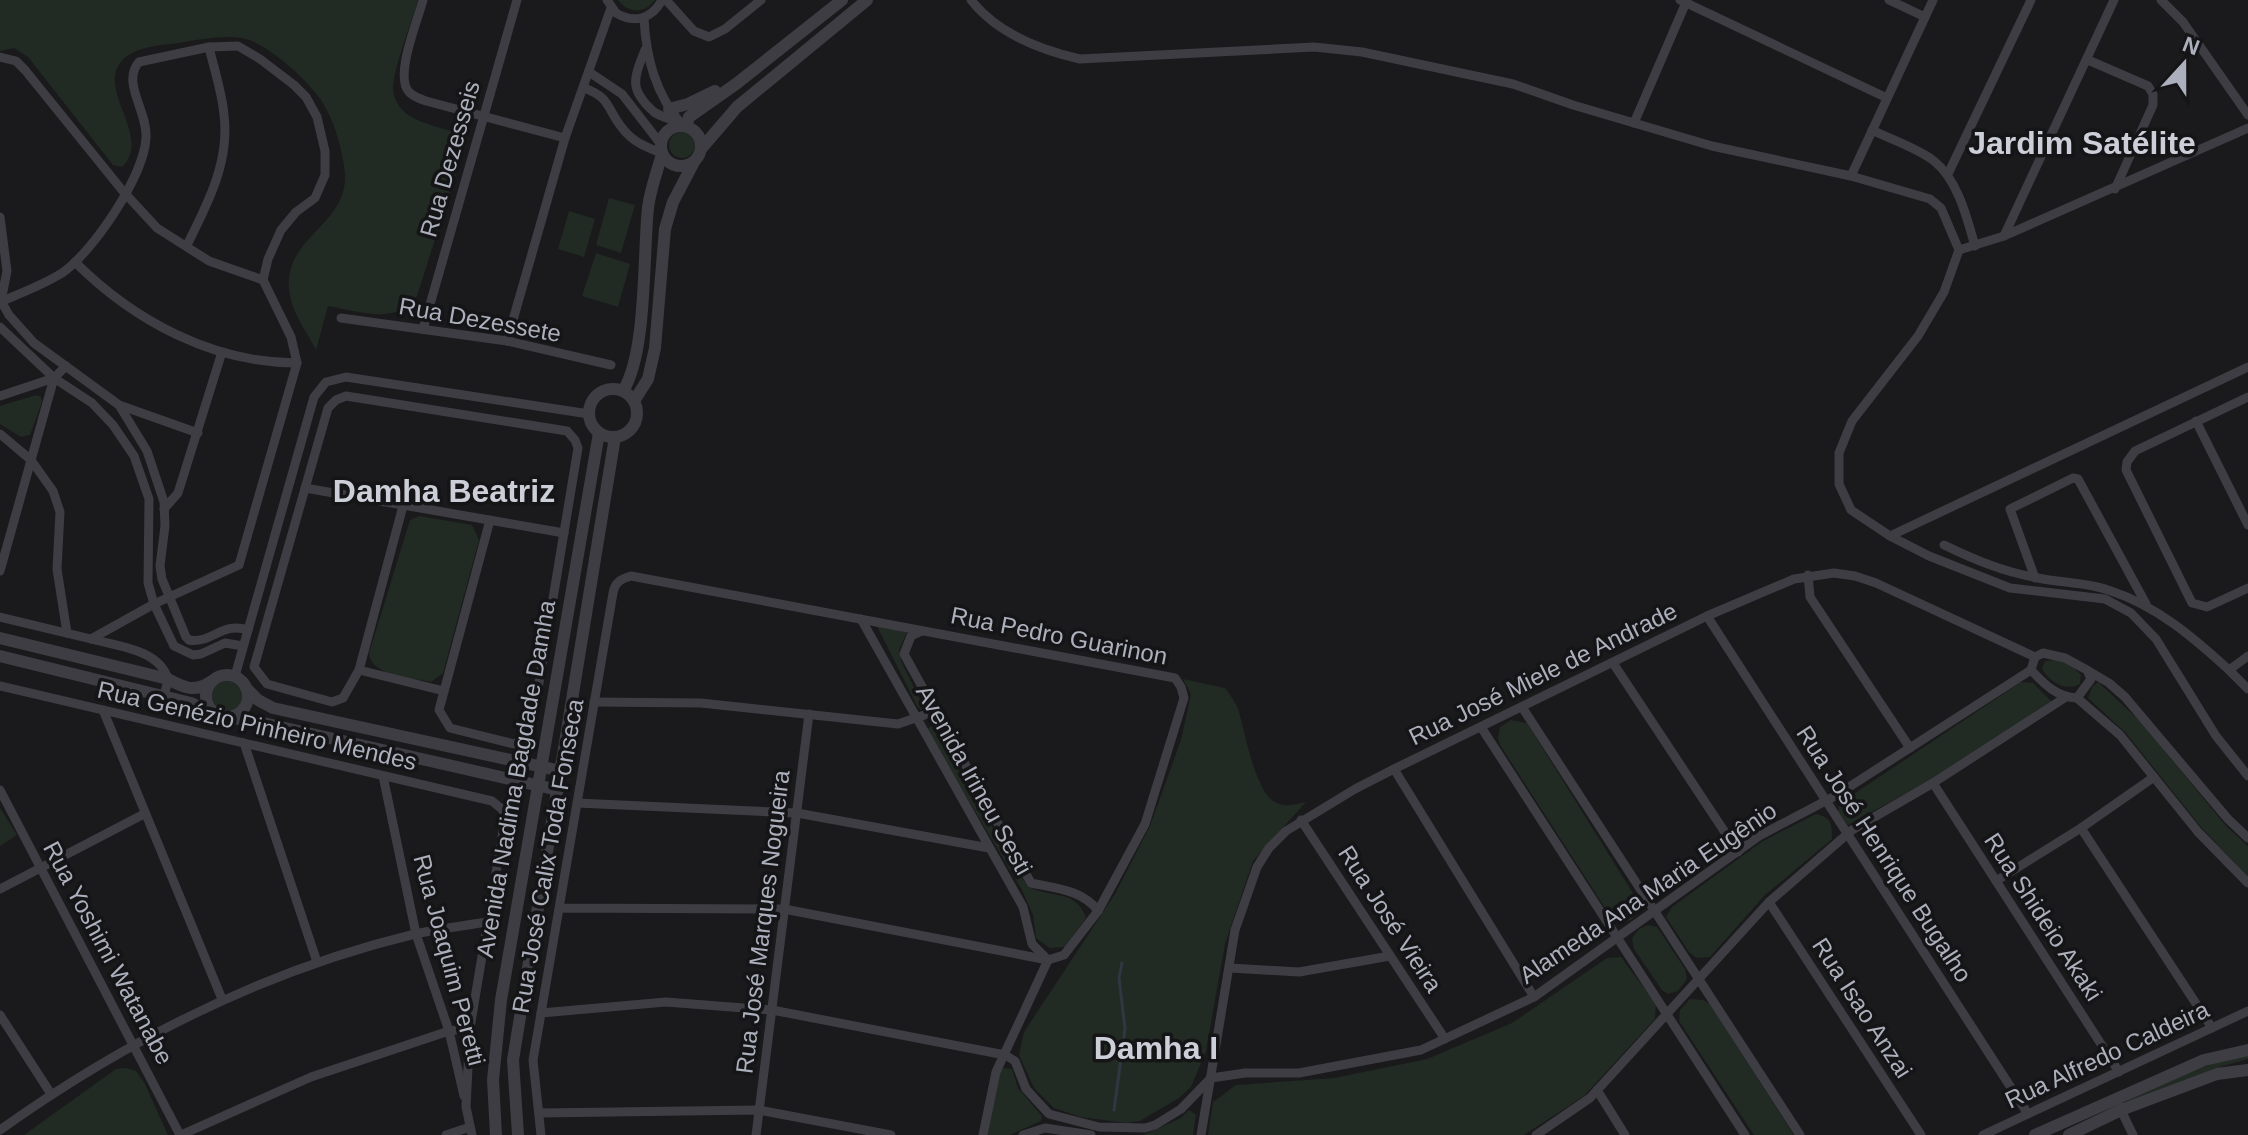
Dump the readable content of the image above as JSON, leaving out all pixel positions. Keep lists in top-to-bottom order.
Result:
{
  "streets": {
    "street": [
      "Rua Dezesseis",
      "Rua Dezessete",
      "Rua Pedro Guarinon",
      "Rua José Miele de Andrade",
      "Rua Genézio Pinheiro Mendes",
      "Avenida Nadima Bagdade Damha",
      "Avenida Irineu Sesti",
      "Rua José Henrique Bugalho",
      "Rua José Calix Toda Fonseca",
      "Alameda Ana Maria Eugênio",
      "Rua Shideio Akaki",
      "Rua José Vieira",
      "Rua José Marques Nogueira",
      "Rua Yoshimi Watanabe",
      "Rua Joaquim Peretti",
      "Rua Isao Anzai",
      "Rua Alfredo Caldeira"
    ]
  },
  "crossings": [
    ["Rua Dezesseis", "Rua Dezessete"],
    ["Rua Pedro Guarinon", "Avenida Irineu Sesti"],
    ["Rua Pedro Guarinon", "Rua José Calix Toda Fonseca"],
    ["Rua José Miele de Andrade", "Rua José Henrique Bugalho"],
    ["Rua José Miele de Andrade", "Alameda Ana Maria Eugênio"],
    ["Rua José Miele de Andrade", "Rua José Vieira"],
    ["Rua Genézio Pinheiro Mendes", "Rua Joaquim Peretti"],
    ["Rua José Henrique Bugalho", "Alameda Ana Maria Eugênio"],
    ["Rua José Henrique Bugalho", "Rua Alfredo Caldeira"],
    ["Alameda Ana Maria Eugênio", "Rua José Vieira"],
    ["Rua Shideio Akaki", "Rua Alfredo Caldeira"]
  ],
  "districts": ["Jardim Satélite", "Damha Beatriz", "Damha I"],
  "north": "top"
}
